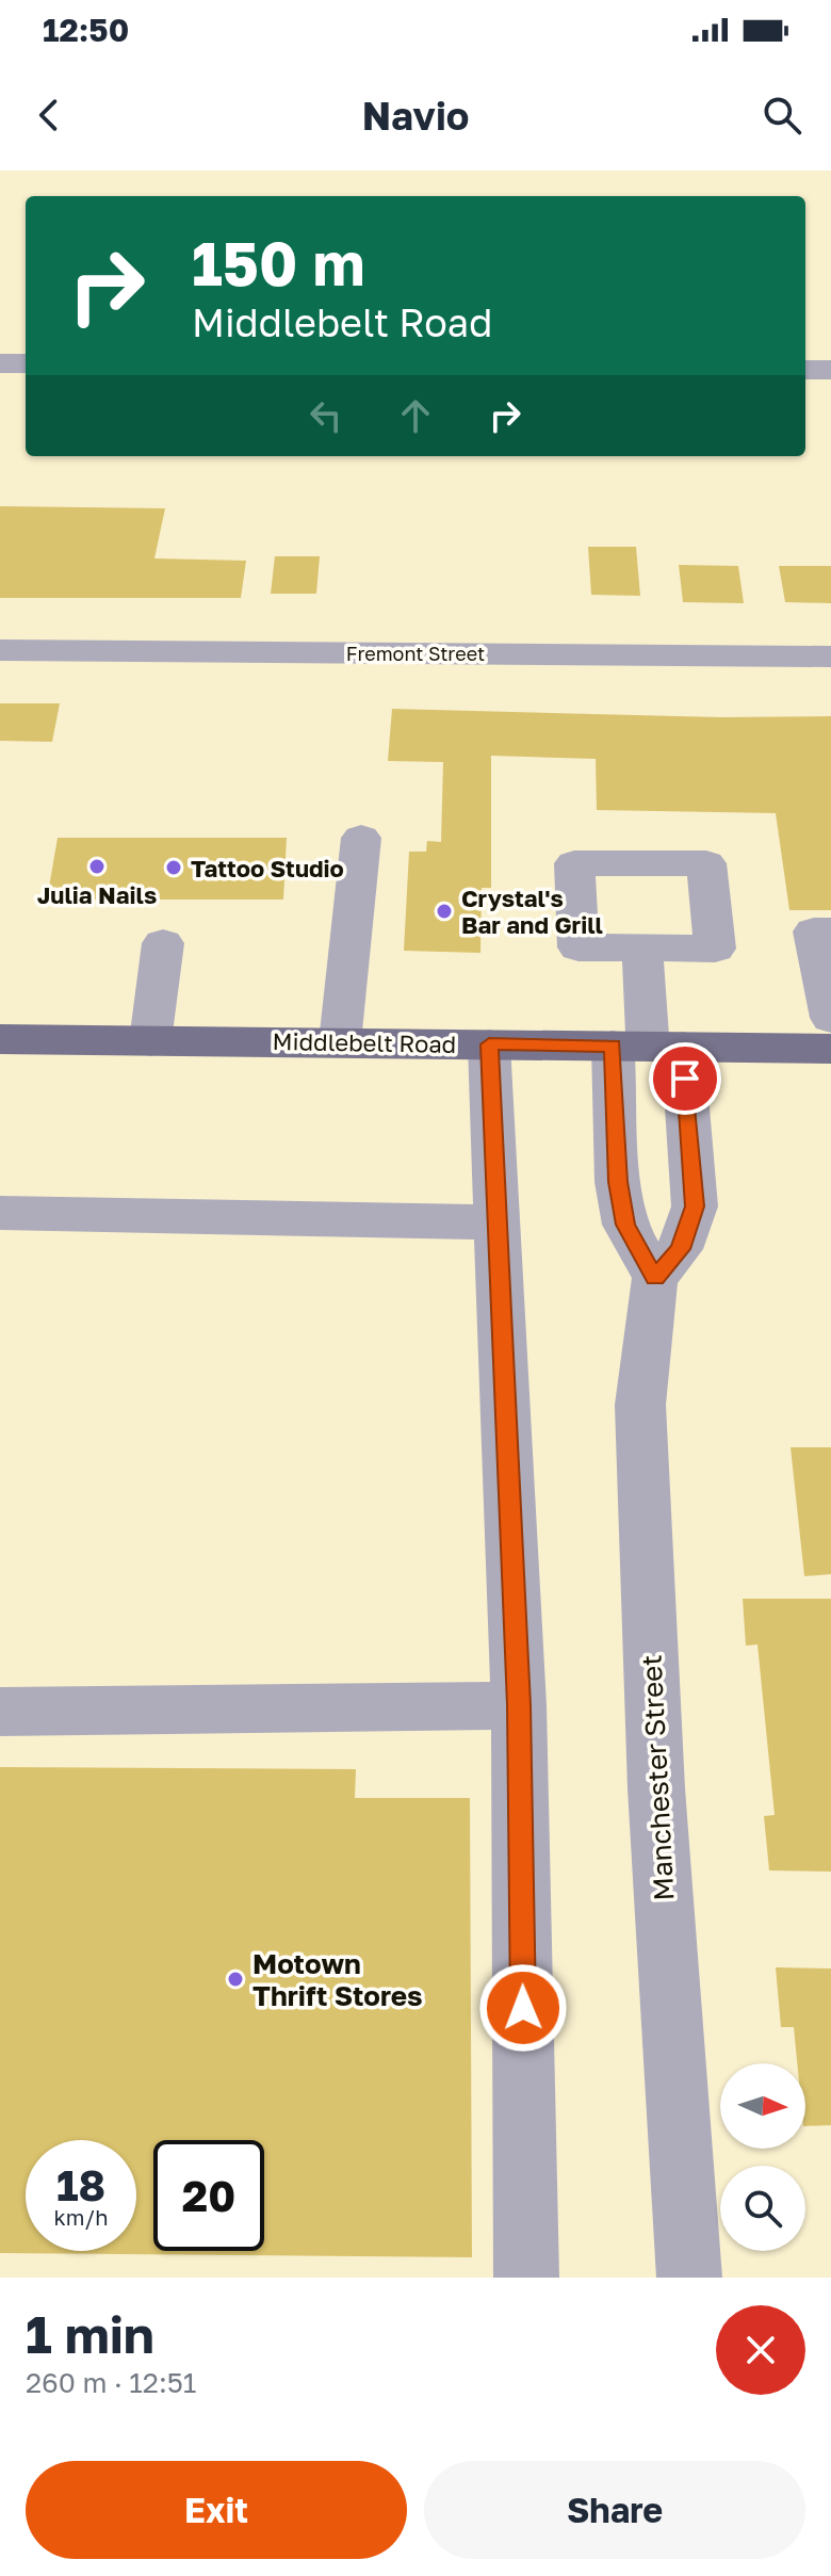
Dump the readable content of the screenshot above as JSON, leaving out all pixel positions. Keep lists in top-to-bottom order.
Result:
{
  "streets": {
    "main road": ["Middlebelt Road"],
    "street": ["Fremont Street", "Manchester Street"]
  },
  "crossings": [
    ["Middlebelt Road", "Manchester Street"]
  ],
  "places": [
    "Julia Nails",
    "Tattoo Studio",
    "Crystal's Bar and Grill",
    "Motown Thrift Stores"
  ],
  "north": "right",
  "page": {
    "status": "12:50",
    "header": "Navio",
    "turn": ["150 m", "Middlebelt Road"],
    "speed": "18 km/h",
    "limit": "20",
    "heading": ["1 min", "260 m · 12:51"],
    "buttons": ["Exit", "Share"]
  }
}
